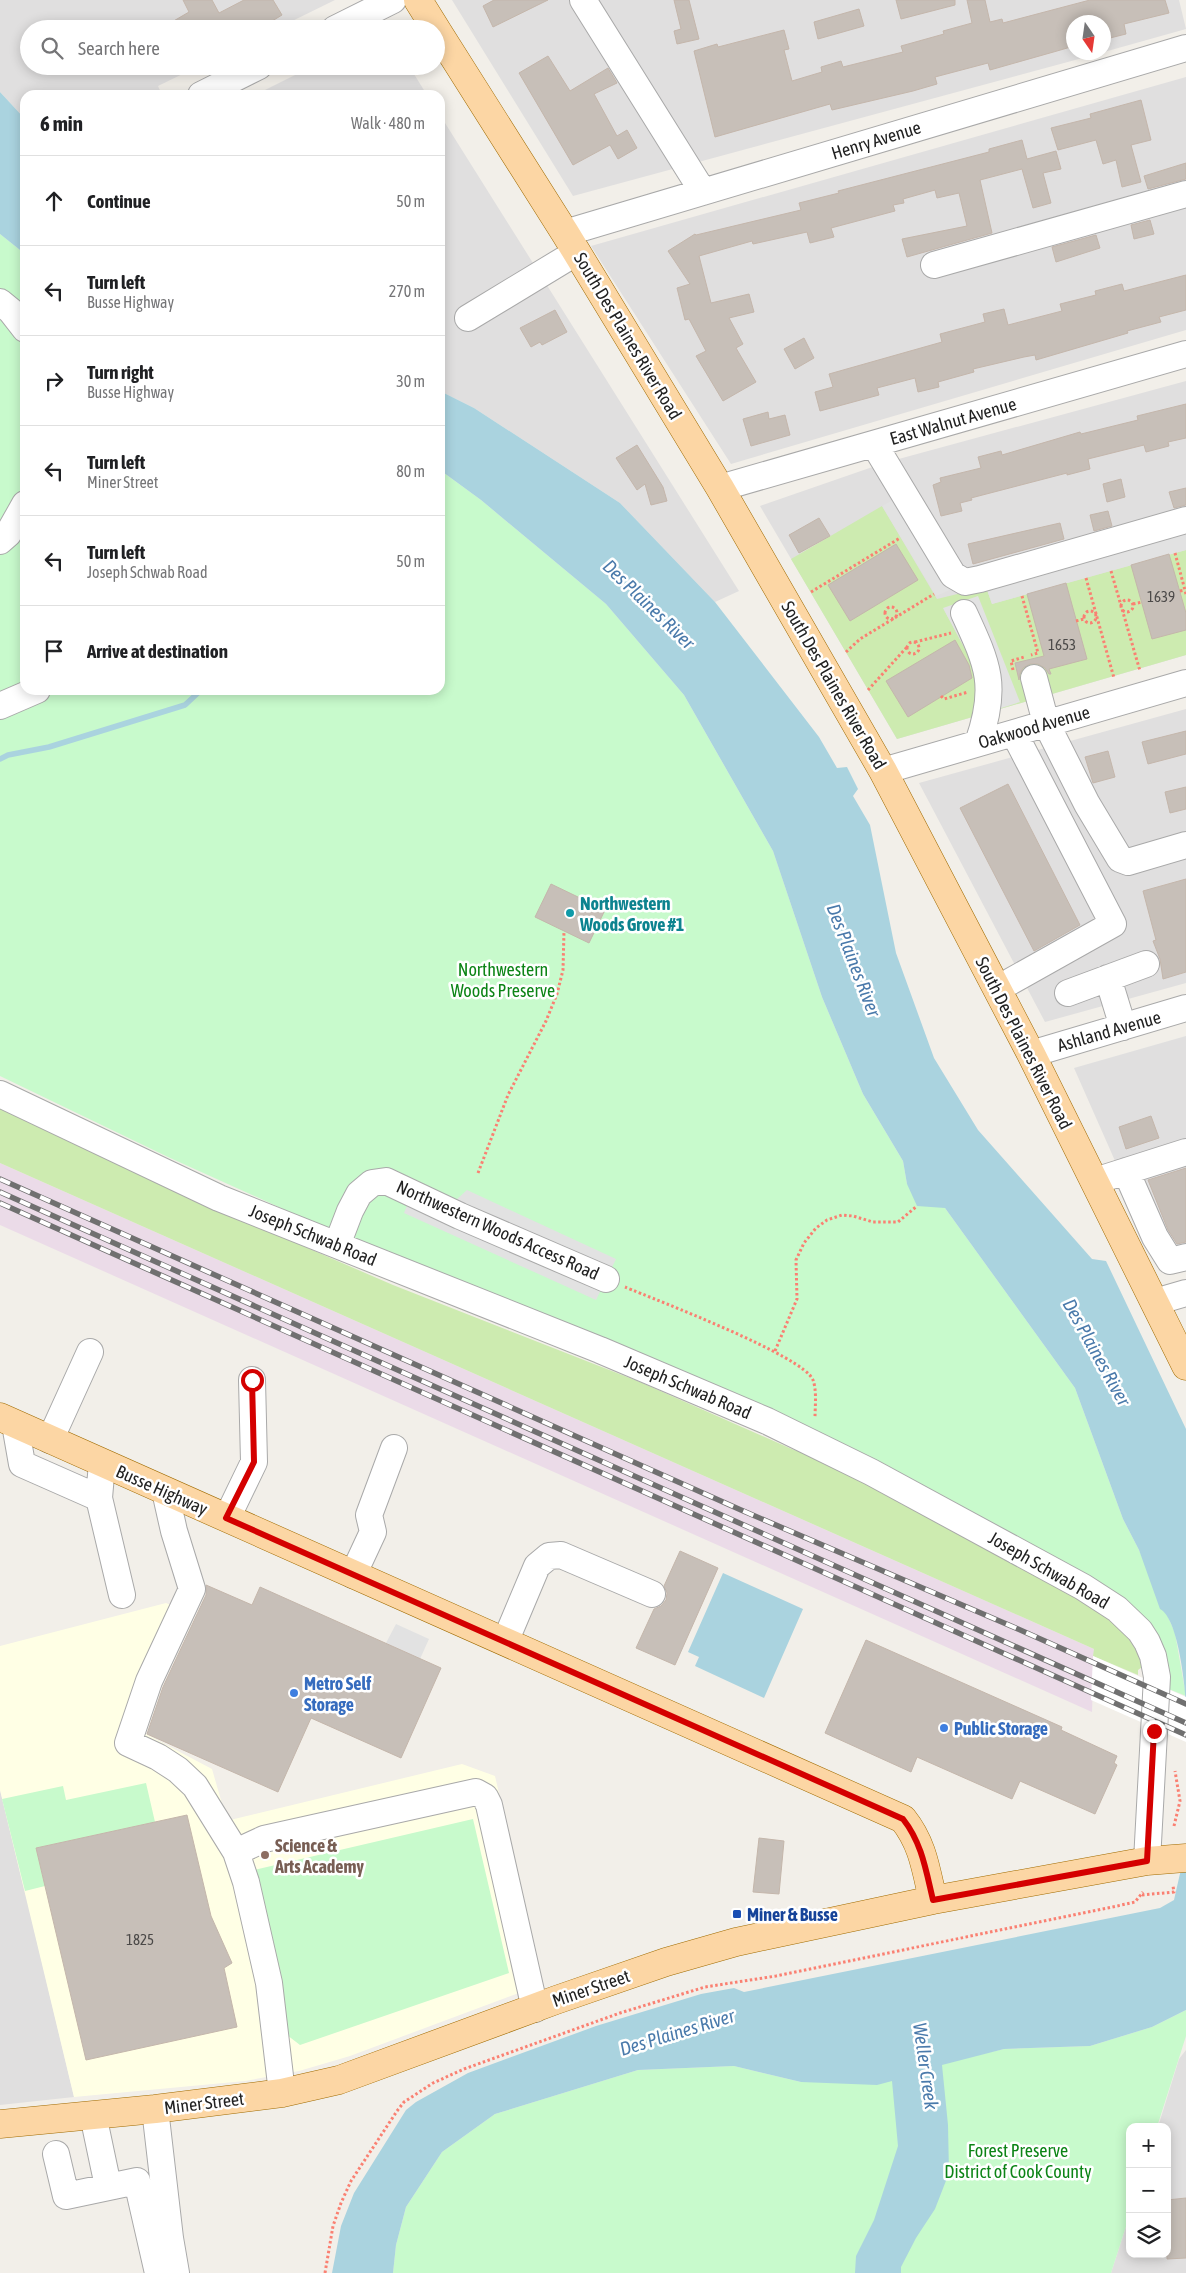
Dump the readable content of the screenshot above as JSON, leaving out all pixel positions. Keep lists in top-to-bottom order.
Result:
{
  "streets": {
    "main road": ["South Des Plaines River Road", "Busse Highway", "Miner Street"],
    "street": [
      "Henry Avenue",
      "East Walnut Avenue",
      "Oakwood Avenue",
      "Ashland Avenue",
      "Northwestern Woods Access Road",
      "Joseph Schwab Road"
    ]
  },
  "crossings": [
    ["Henry Avenue", "South Des Plaines River Road"],
    ["South Des Plaines River Road", "East Walnut Avenue"],
    ["South Des Plaines River Road", "Oakwood Avenue"],
    ["South Des Plaines River Road", "Ashland Avenue"],
    ["Northwestern Woods Access Road", "Joseph Schwab Road"],
    ["Joseph Schwab Road", "Miner Street"],
    ["Busse Highway", "Miner Street"]
  ],
  "water": ["Des Plaines River", "Weller Creek"],
  "parks": ["Northwestern Woods Preserve", "Forest Preserve District of Cook County"],
  "places": {
    "other": [
      "Northwestern Woods Grove #1",
      "Metro Self Storage",
      "Public Storage",
      "Science & Arts Academy"
    ],
    "transit": ["Miner & Busse"]
  },
  "house_numbers": ["1639", "1653", "1825"],
  "north": "bottom",
  "page": {
    "search": "Search here",
    "heading": ["6 min", "Walk · 480 m"],
    "list": [
      ["Continue", "50 m"],
      ["Turn left", "Busse Highway", "270 m"],
      ["Turn right", "Busse Highway", "30 m"],
      ["Turn left", "Miner Street", "80 m"],
      ["Turn left", "Joseph Schwab Road", "50 m"],
      "Arrive at destination"
    ],
    "map_buttons": ["+", "−"]
  }
}
